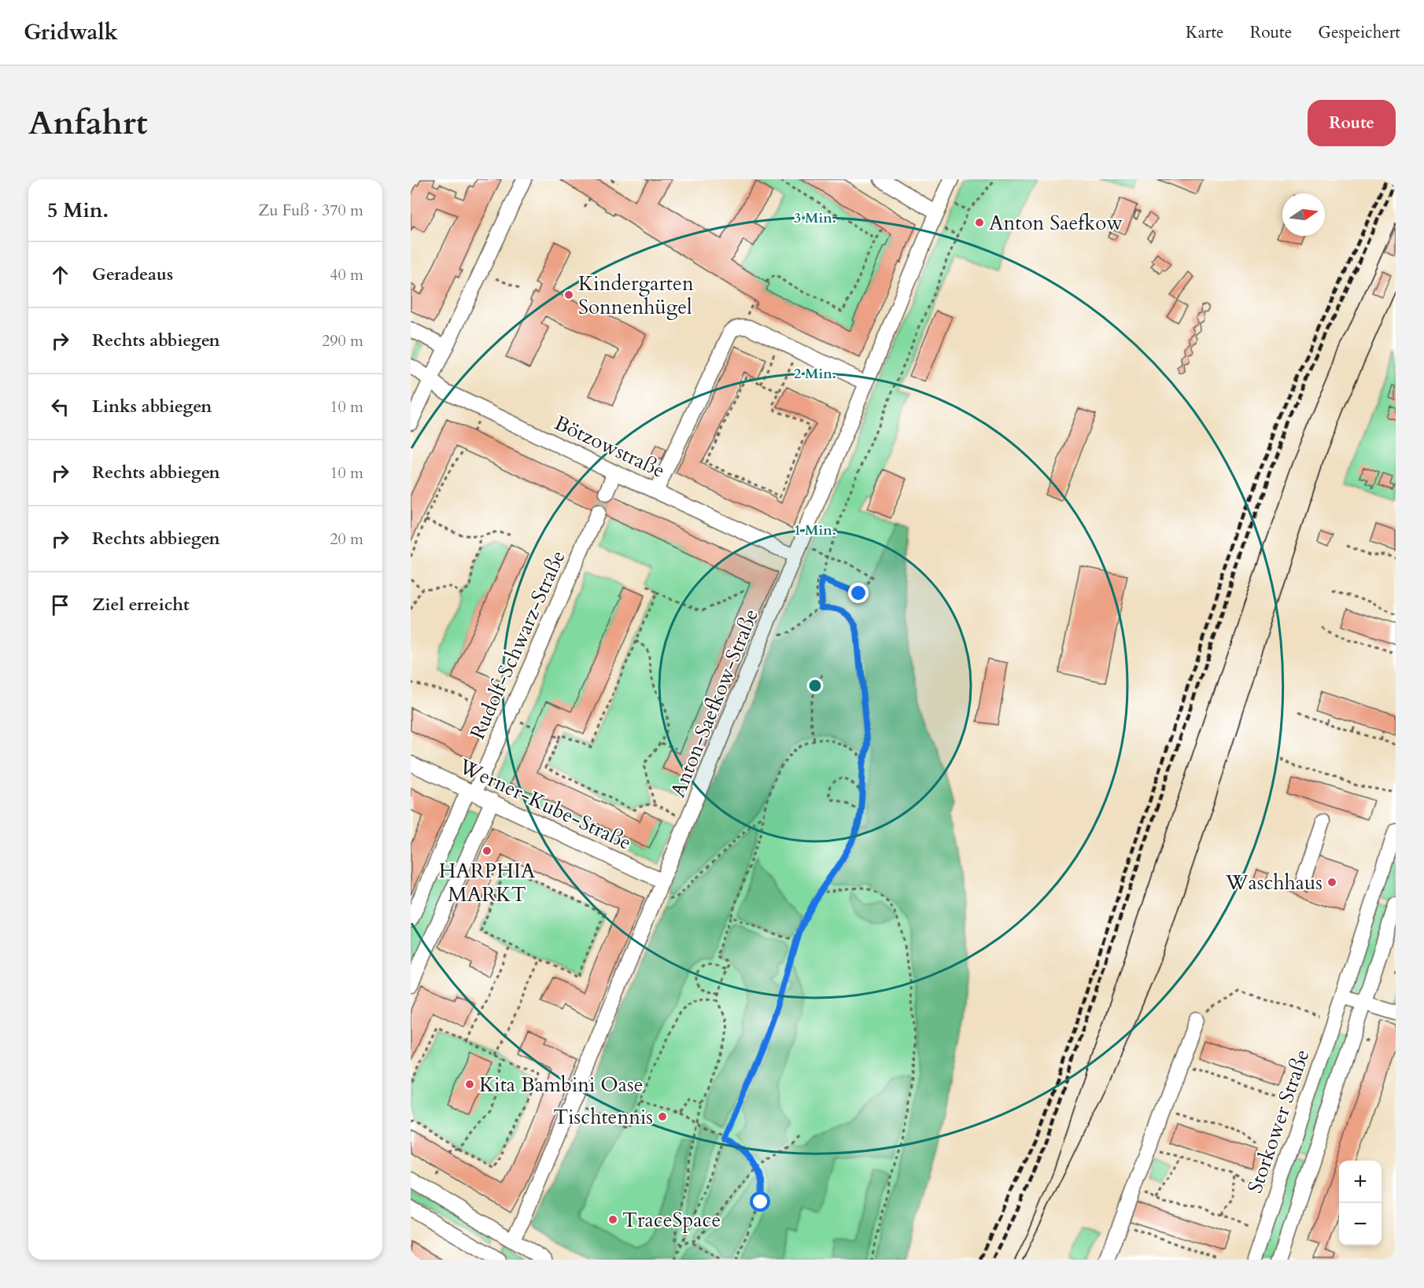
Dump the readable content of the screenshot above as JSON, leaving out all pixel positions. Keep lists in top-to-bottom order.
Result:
{
  "streets": {
    "street": [
      "Bötzowstraße",
      "Rudolf-Schwarz-Straße",
      "Anton-Saefkow-Straße",
      "Werner-Kube-Straße",
      "Storkower Straße"
    ]
  },
  "crossings": [
    ["Bötzowstraße", "Anton-Saefkow-Straße"],
    ["Rudolf-Schwarz-Straße", "Werner-Kube-Straße"],
    ["Anton-Saefkow-Straße", "Werner-Kube-Straße"]
  ],
  "places": [
    "Anton Saefkow",
    "Kindergarten Sonnenhügel",
    "HARPHIA MARKT",
    "Waschhaus",
    "Kita Bambini Oase",
    "Tischtennis",
    "TraceSpace"
  ],
  "north": "right",
  "page": {
    "header": "Gridwalk",
    "nav": ["Karte", "Route", "Gespeichert"],
    "buttons": "Route",
    "title": "Anfahrt",
    "heading": ["5 Min.", "Zu Fuß · 370 m"],
    "list": [
      ["Geradeaus", "40 m"],
      ["Rechts abbiegen", "290 m"],
      ["Links abbiegen", "10 m"],
      ["Rechts abbiegen", "10 m"],
      ["Rechts abbiegen", "20 m"],
      "Ziel erreicht"
    ],
    "map_buttons": ["+", "−"]
  },
  "rings": ["3 Min.", "2 Min.", "1 Min."]
}
